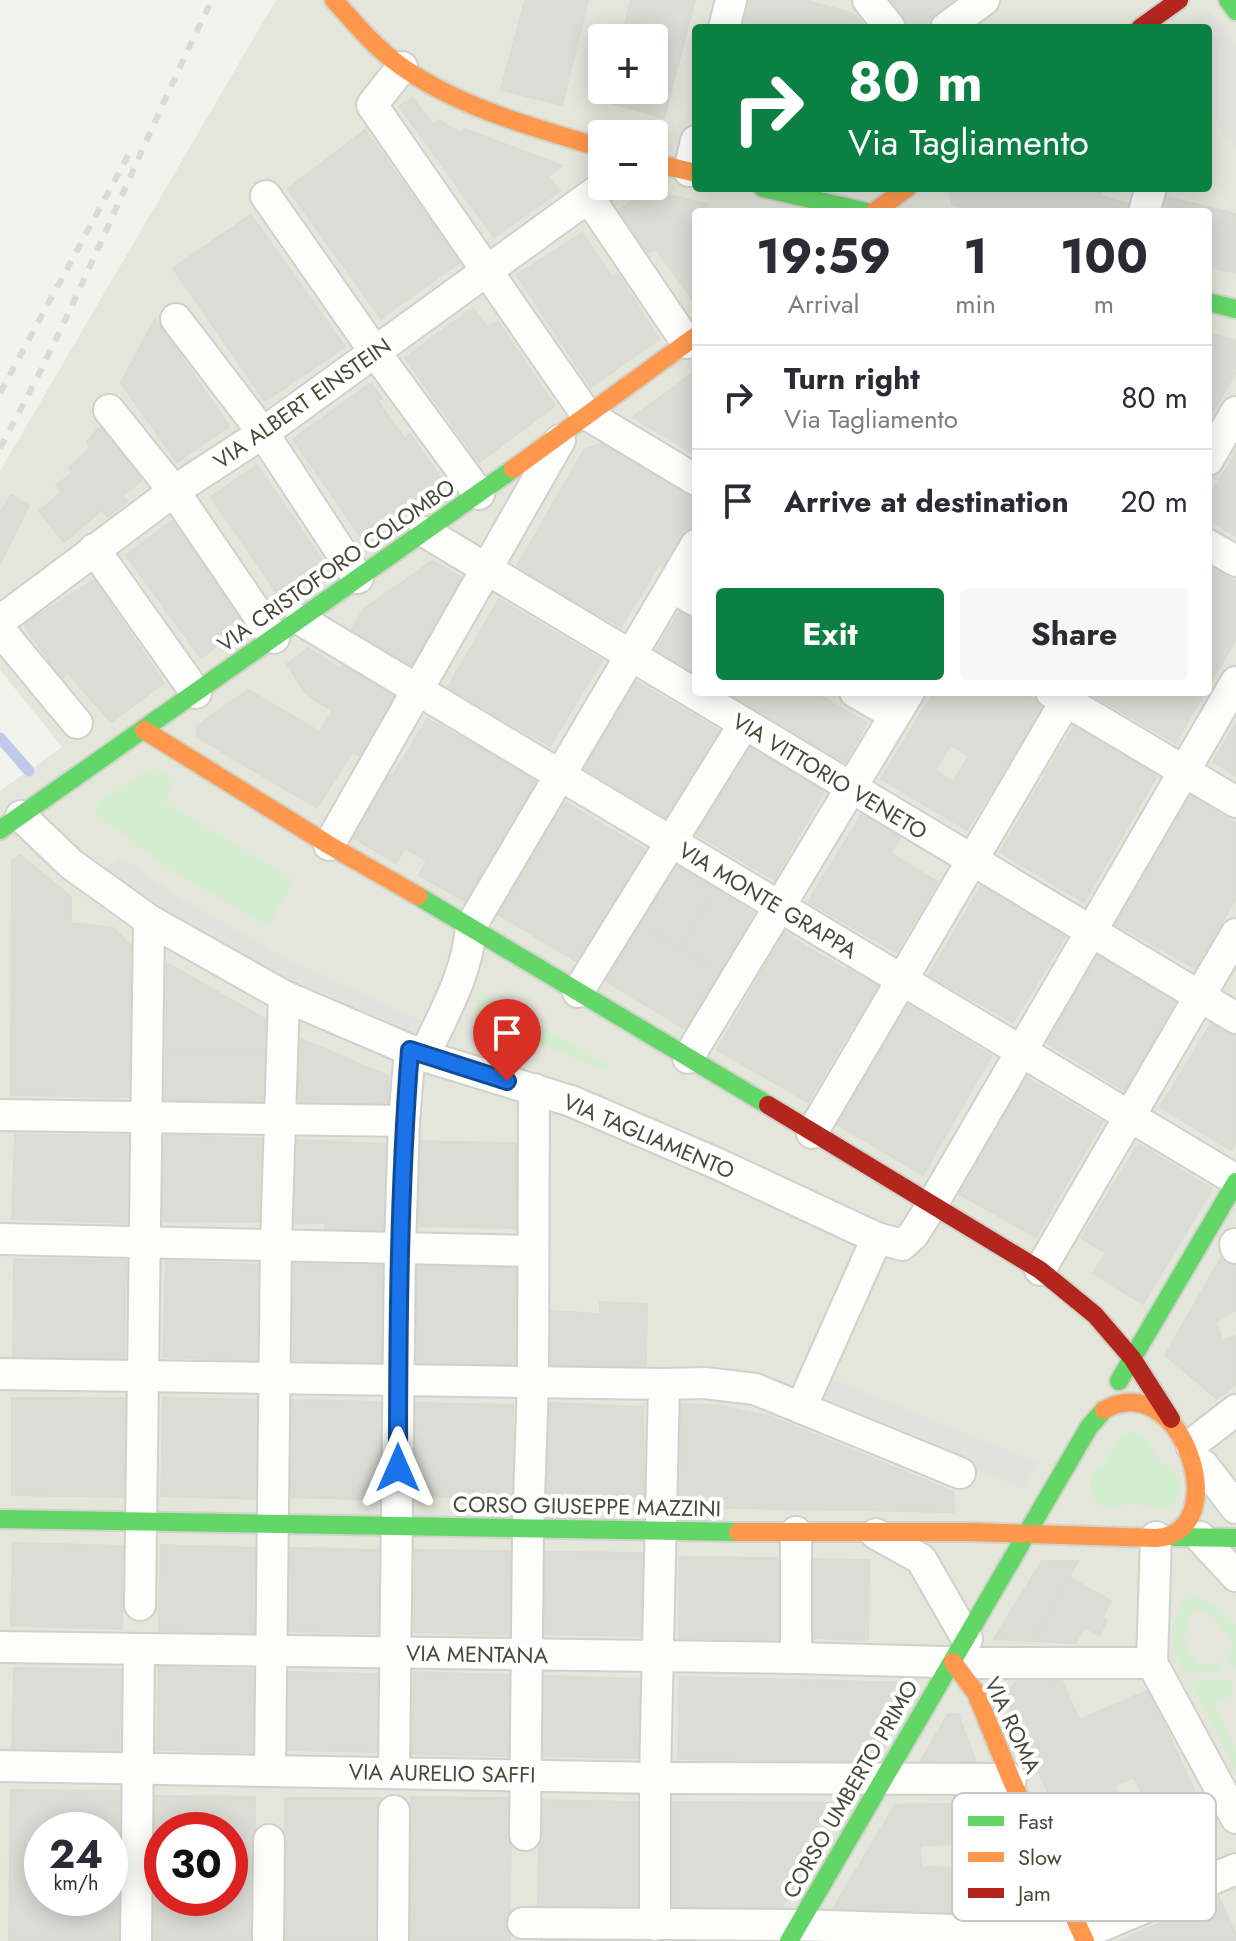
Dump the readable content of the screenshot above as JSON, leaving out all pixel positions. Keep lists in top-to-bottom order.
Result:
{
  "streets": {
    "street": [
      "VIA ALBERT EINSTEIN",
      "VIA CRISTOFORO COLOMBO",
      "VIA VITTORIO VENETO",
      "VIA MONTE GRAPPA",
      "VIA TAGLIAMENTO",
      "CORSO GIUSEPPE MAZZINI",
      "VIA MENTANA",
      "VIA ROMA",
      "VIA AURELIO SAFFI",
      "CORSO UMBERTO PRIMO"
    ]
  },
  "crossings": [
    ["VIA CRISTOFORO COLOMBO", "VIA VITTORIO VENETO"],
    ["VIA CRISTOFORO COLOMBO", "VIA MONTE GRAPPA"],
    ["VIA CRISTOFORO COLOMBO", "VIA TAGLIAMENTO"],
    ["CORSO GIUSEPPE MAZZINI", "CORSO UMBERTO PRIMO"],
    ["VIA MENTANA", "VIA ROMA"],
    ["VIA MENTANA", "CORSO UMBERTO PRIMO"],
    ["VIA ROMA", "VIA AURELIO SAFFI"],
    ["VIA ROMA", "CORSO UMBERTO PRIMO"],
    ["VIA AURELIO SAFFI", "CORSO UMBERTO PRIMO"]
  ],
  "legend": ["Fast", "Slow", "Jam"],
  "page": {
    "map_buttons": ["+", "−"],
    "turn": ["80 m", "Via Tagliamento"],
    "eta": [
      "19:59",
      "Arrival",
      "1",
      "min",
      "100",
      "m"
    ],
    "list": [
      {
        "name": "Turn right",
        "note": "Via Tagliamento",
        "value": "80 m"
      },
      {
        "name": "Arrive at destination",
        "value": "20 m"
      }
    ],
    "buttons": ["Exit", "Share"],
    "speed": "24 km/h",
    "limit": "30"
  }
}
